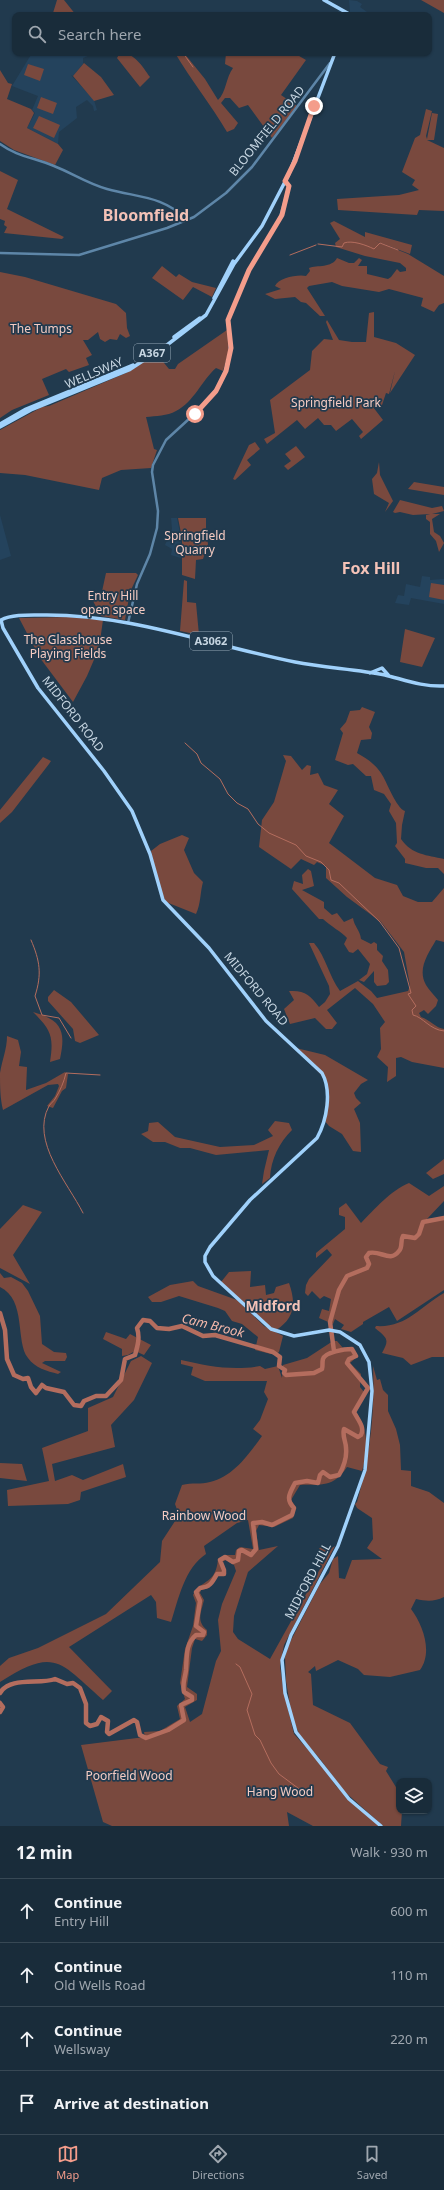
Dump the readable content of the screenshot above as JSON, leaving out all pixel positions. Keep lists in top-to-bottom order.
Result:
{
  "streets": {
    "main road": [
      "A367",
      "WELLSWAY",
      "A3062",
      "MIDFORD ROAD",
      "MIDFORD HILL"
    ],
    "street": ["BLOOMFIELD ROAD"]
  },
  "crossings": [
    ["BLOOMFIELD ROAD", "WELLSWAY"],
    ["A3062", "MIDFORD ROAD"],
    ["MIDFORD ROAD", "MIDFORD HILL"]
  ],
  "districts": ["Bloomfield", "Fox Hill", "Midford"],
  "water": ["Cam Brook"],
  "parks": [
    "The Tumps",
    "Springfield Park",
    "Springfield Quarry",
    "Entry Hill open space",
    "The Glasshouse Playing Fields",
    "Rainbow Wood",
    "Poorfield Wood",
    "Hang Wood"
  ],
  "page": {
    "search": "Search here",
    "heading": ["12 min", "Walk · 930 m"],
    "list": [
      ["Continue", "Entry Hill", "600 m"],
      ["Continue", "Old Wells Road", "110 m"],
      ["Continue", "Wellsway", "220 m"],
      "Arrive at destination"
    ],
    "nav": ["Map", "Directions", "Saved"]
  }
}
